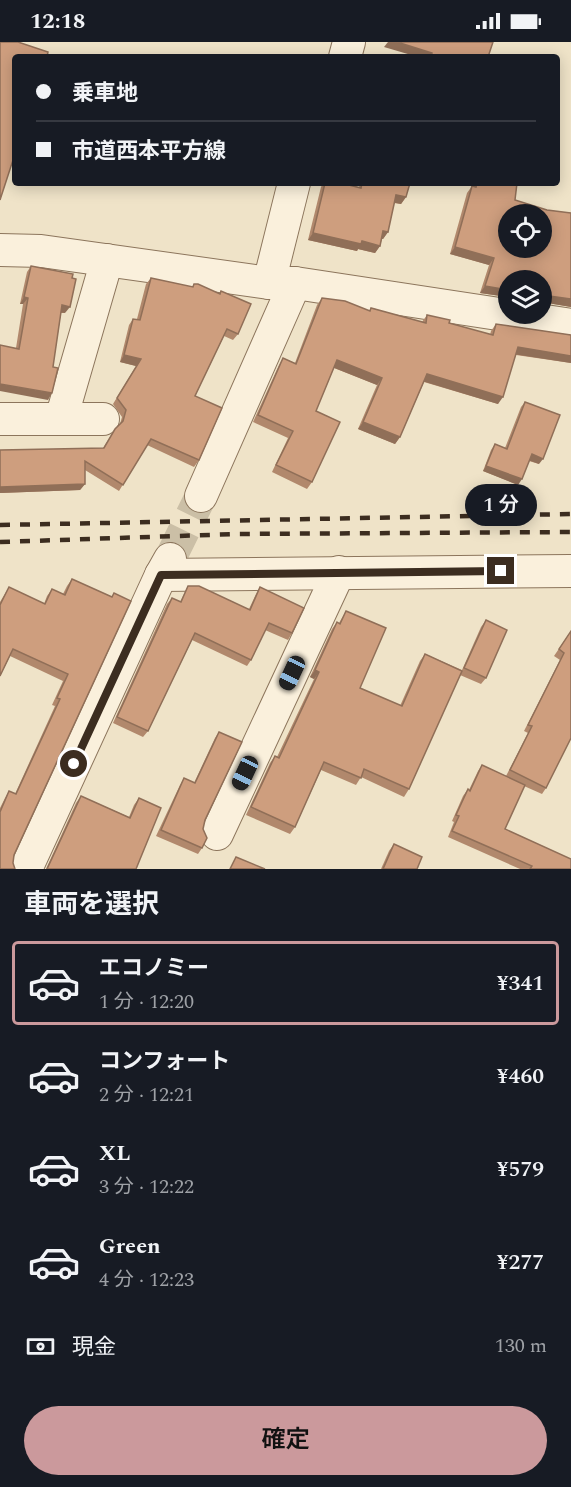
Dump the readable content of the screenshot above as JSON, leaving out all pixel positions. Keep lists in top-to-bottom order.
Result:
{
  "page": {
    "status": "12:18",
    "banner": ["乗車地", "市道西本平方線"],
    "bubble": "1 分",
    "heading": "車両を選択",
    "list": [
      {
        "name": "エコノミー",
        "note": "1 分 · 12:20",
        "value": "¥341"
      },
      {
        "name": "コンフォート",
        "note": "2 分 · 12:21",
        "value": "¥460"
      },
      {
        "name": "XL",
        "note": "3 分 · 12:22",
        "value": "¥579"
      },
      {
        "name": "Green",
        "note": "4 分 · 12:23",
        "value": "¥277"
      }
    ],
    "pay": ["現金", "130 m"],
    "buttons": "確定"
  }
}
